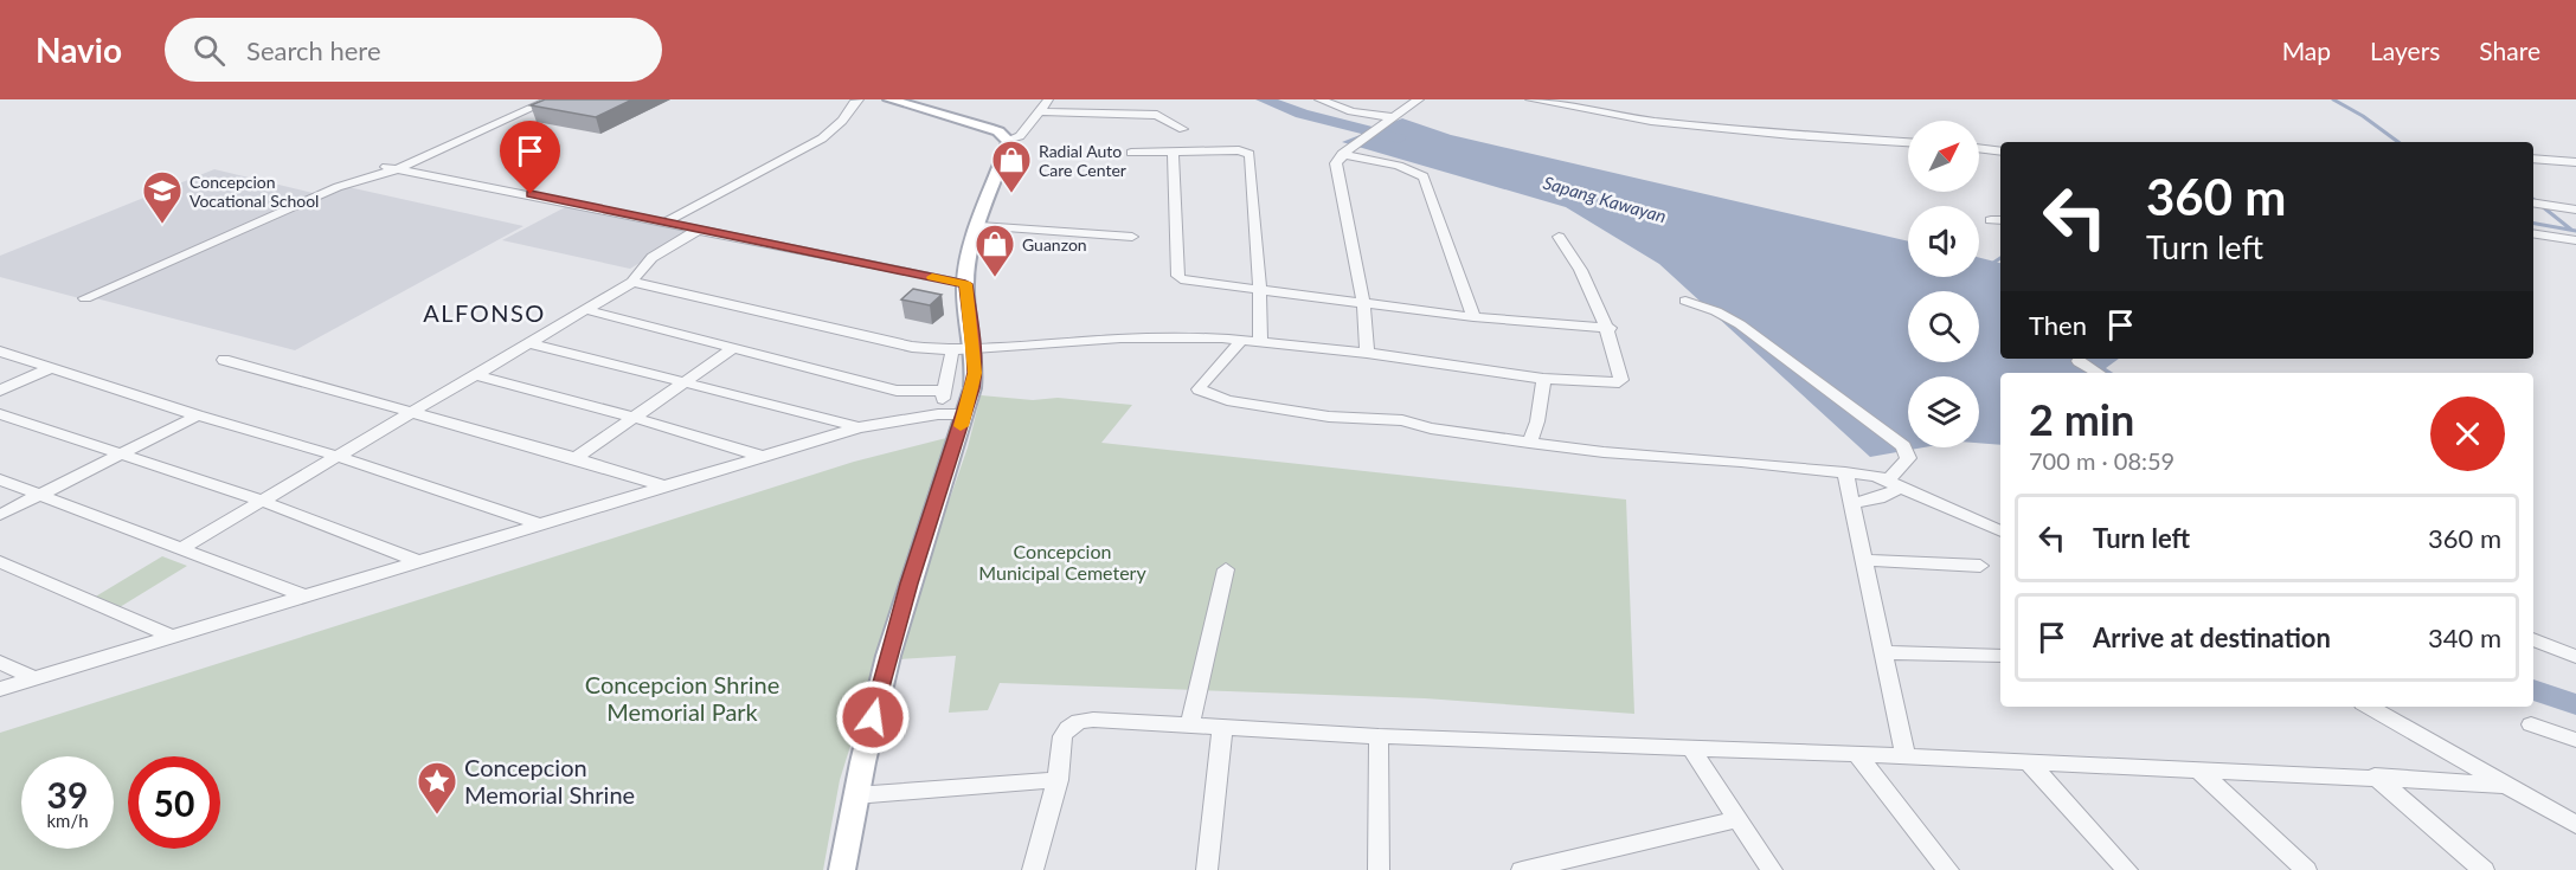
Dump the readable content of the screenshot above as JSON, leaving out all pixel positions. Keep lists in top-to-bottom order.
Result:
{
  "districts": ["ALFONSO"],
  "water": ["Sapang Kawayan"],
  "parks": ["Concepcion Municipal Cemetery", "Concepcion Shrine Memorial Park"],
  "places": {
    "shop": ["Radial Auto Care Center", "Guanzon"],
    "school or university": ["Concepcion Vocational School"],
    "place": ["Concepcion Memorial Shrine"]
  },
  "north": "top right",
  "page": {
    "header": "Navio",
    "search": "Search here",
    "nav": ["Map", "Layers", "Share"],
    "turn": ["360 m", "Turn left"],
    "then": "Then",
    "heading": ["2 min", "700 m · 08:59"],
    "list": [
      {
        "name": "Turn left",
        "value": "360 m"
      },
      {
        "name": "Arrive at destination",
        "value": "340 m"
      }
    ],
    "speed": "39 km/h",
    "limit": "50"
  }
}
